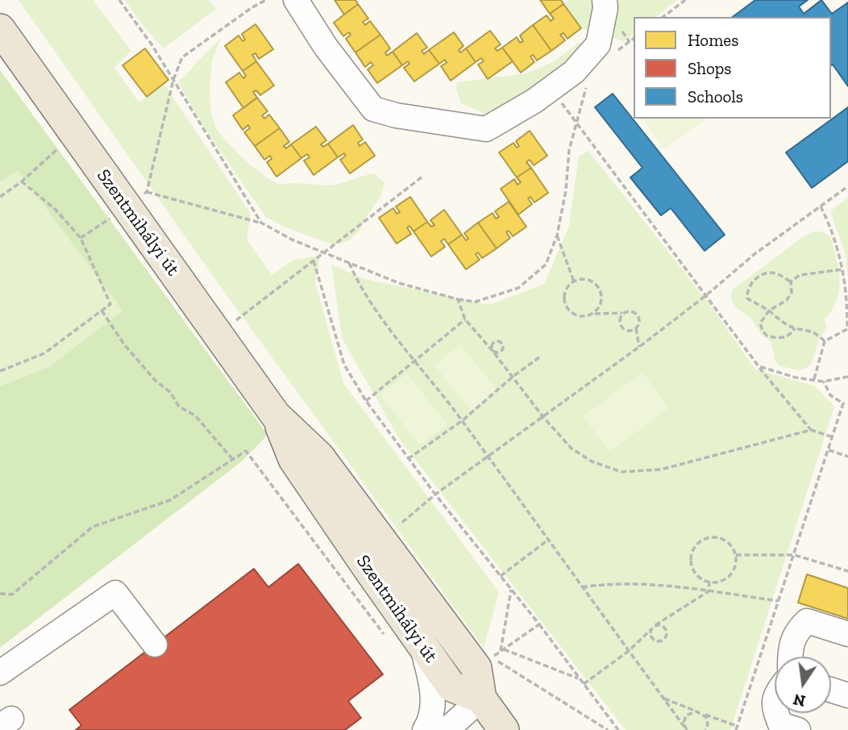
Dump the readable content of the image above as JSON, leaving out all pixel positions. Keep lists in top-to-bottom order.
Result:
{
  "streets": {
    "main road": ["Szentmihályi út"]
  },
  "legend": ["Homes", "Shops", "Schools"],
  "north": "bottom"
}
